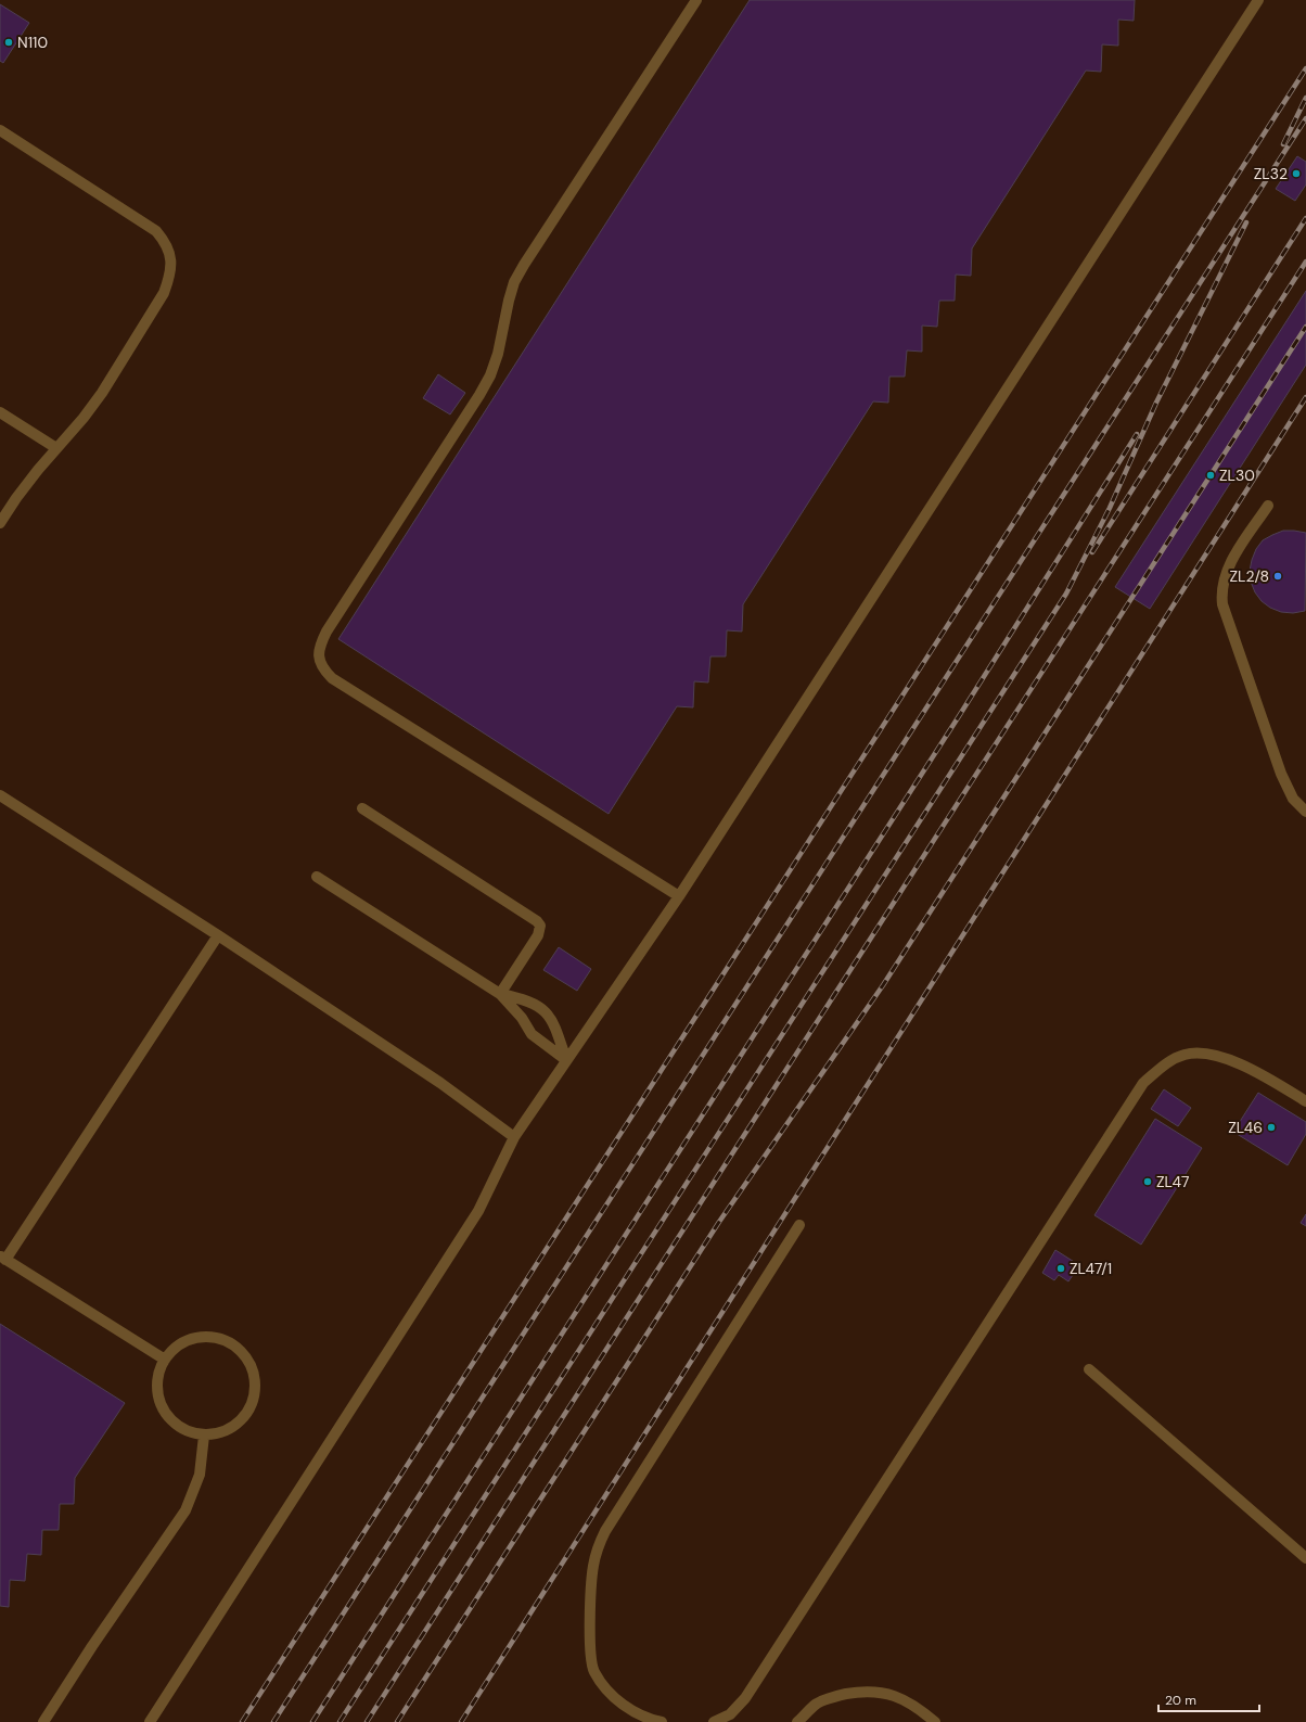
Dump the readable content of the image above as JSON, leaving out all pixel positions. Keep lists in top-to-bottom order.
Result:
{
  "places": [
    "N110",
    "ZL32",
    "ZL30",
    "ZL2/8",
    "ZL46",
    "ZL47",
    "ZL47/1"
  ],
  "scale_bar": "20 m"
}
